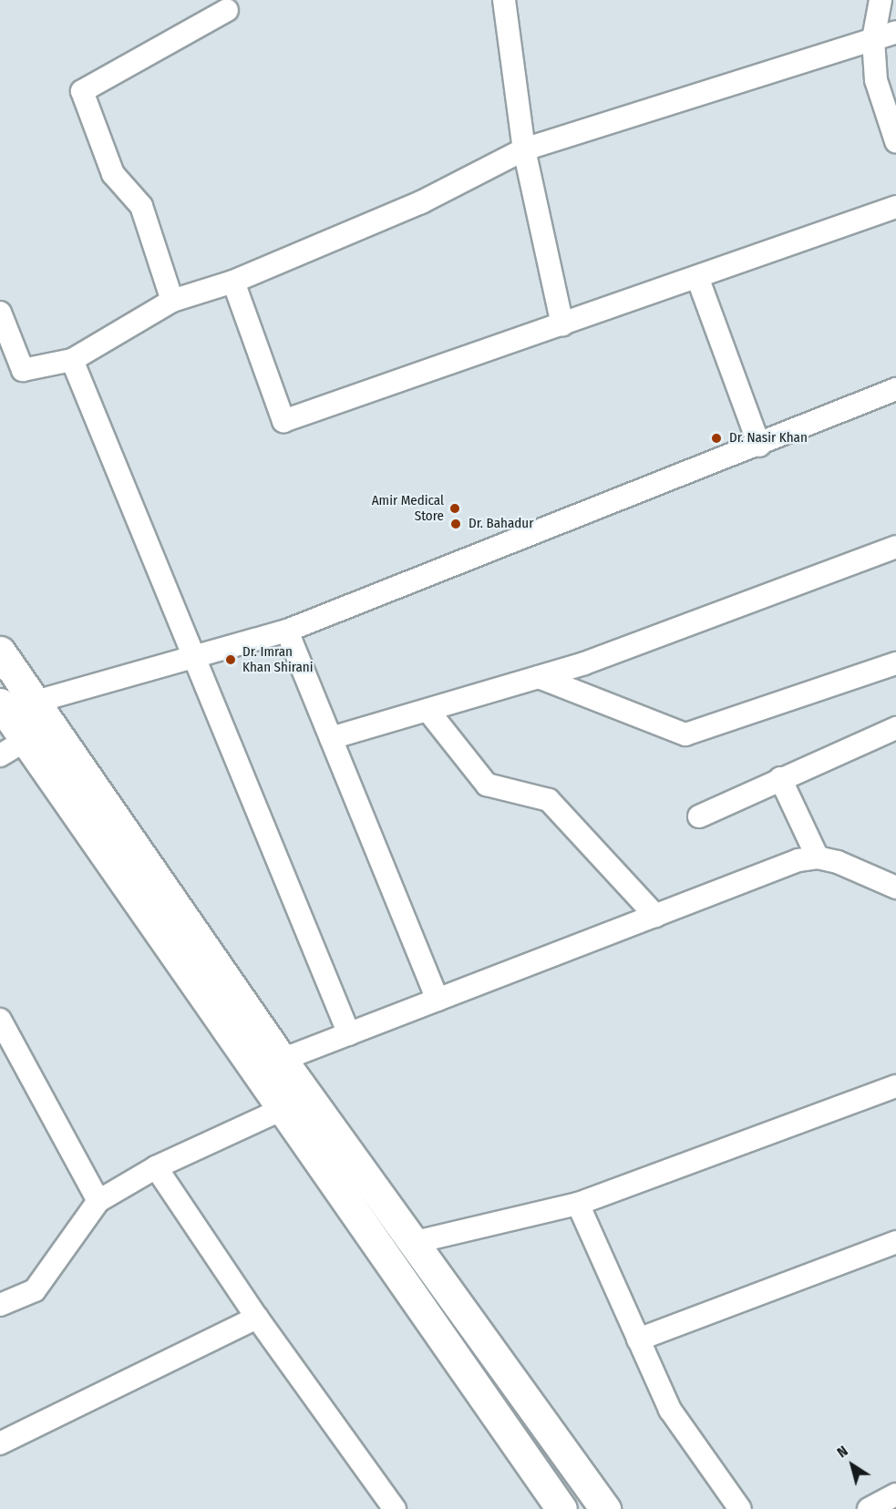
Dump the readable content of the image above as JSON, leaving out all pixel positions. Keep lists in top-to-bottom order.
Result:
{
  "places": [
    "Dr. Nasir Khan",
    "Amir Medical Store",
    "Dr. Bahadur",
    "Dr. Imran Khan Shirani"
  ],
  "north": "top left"
}
